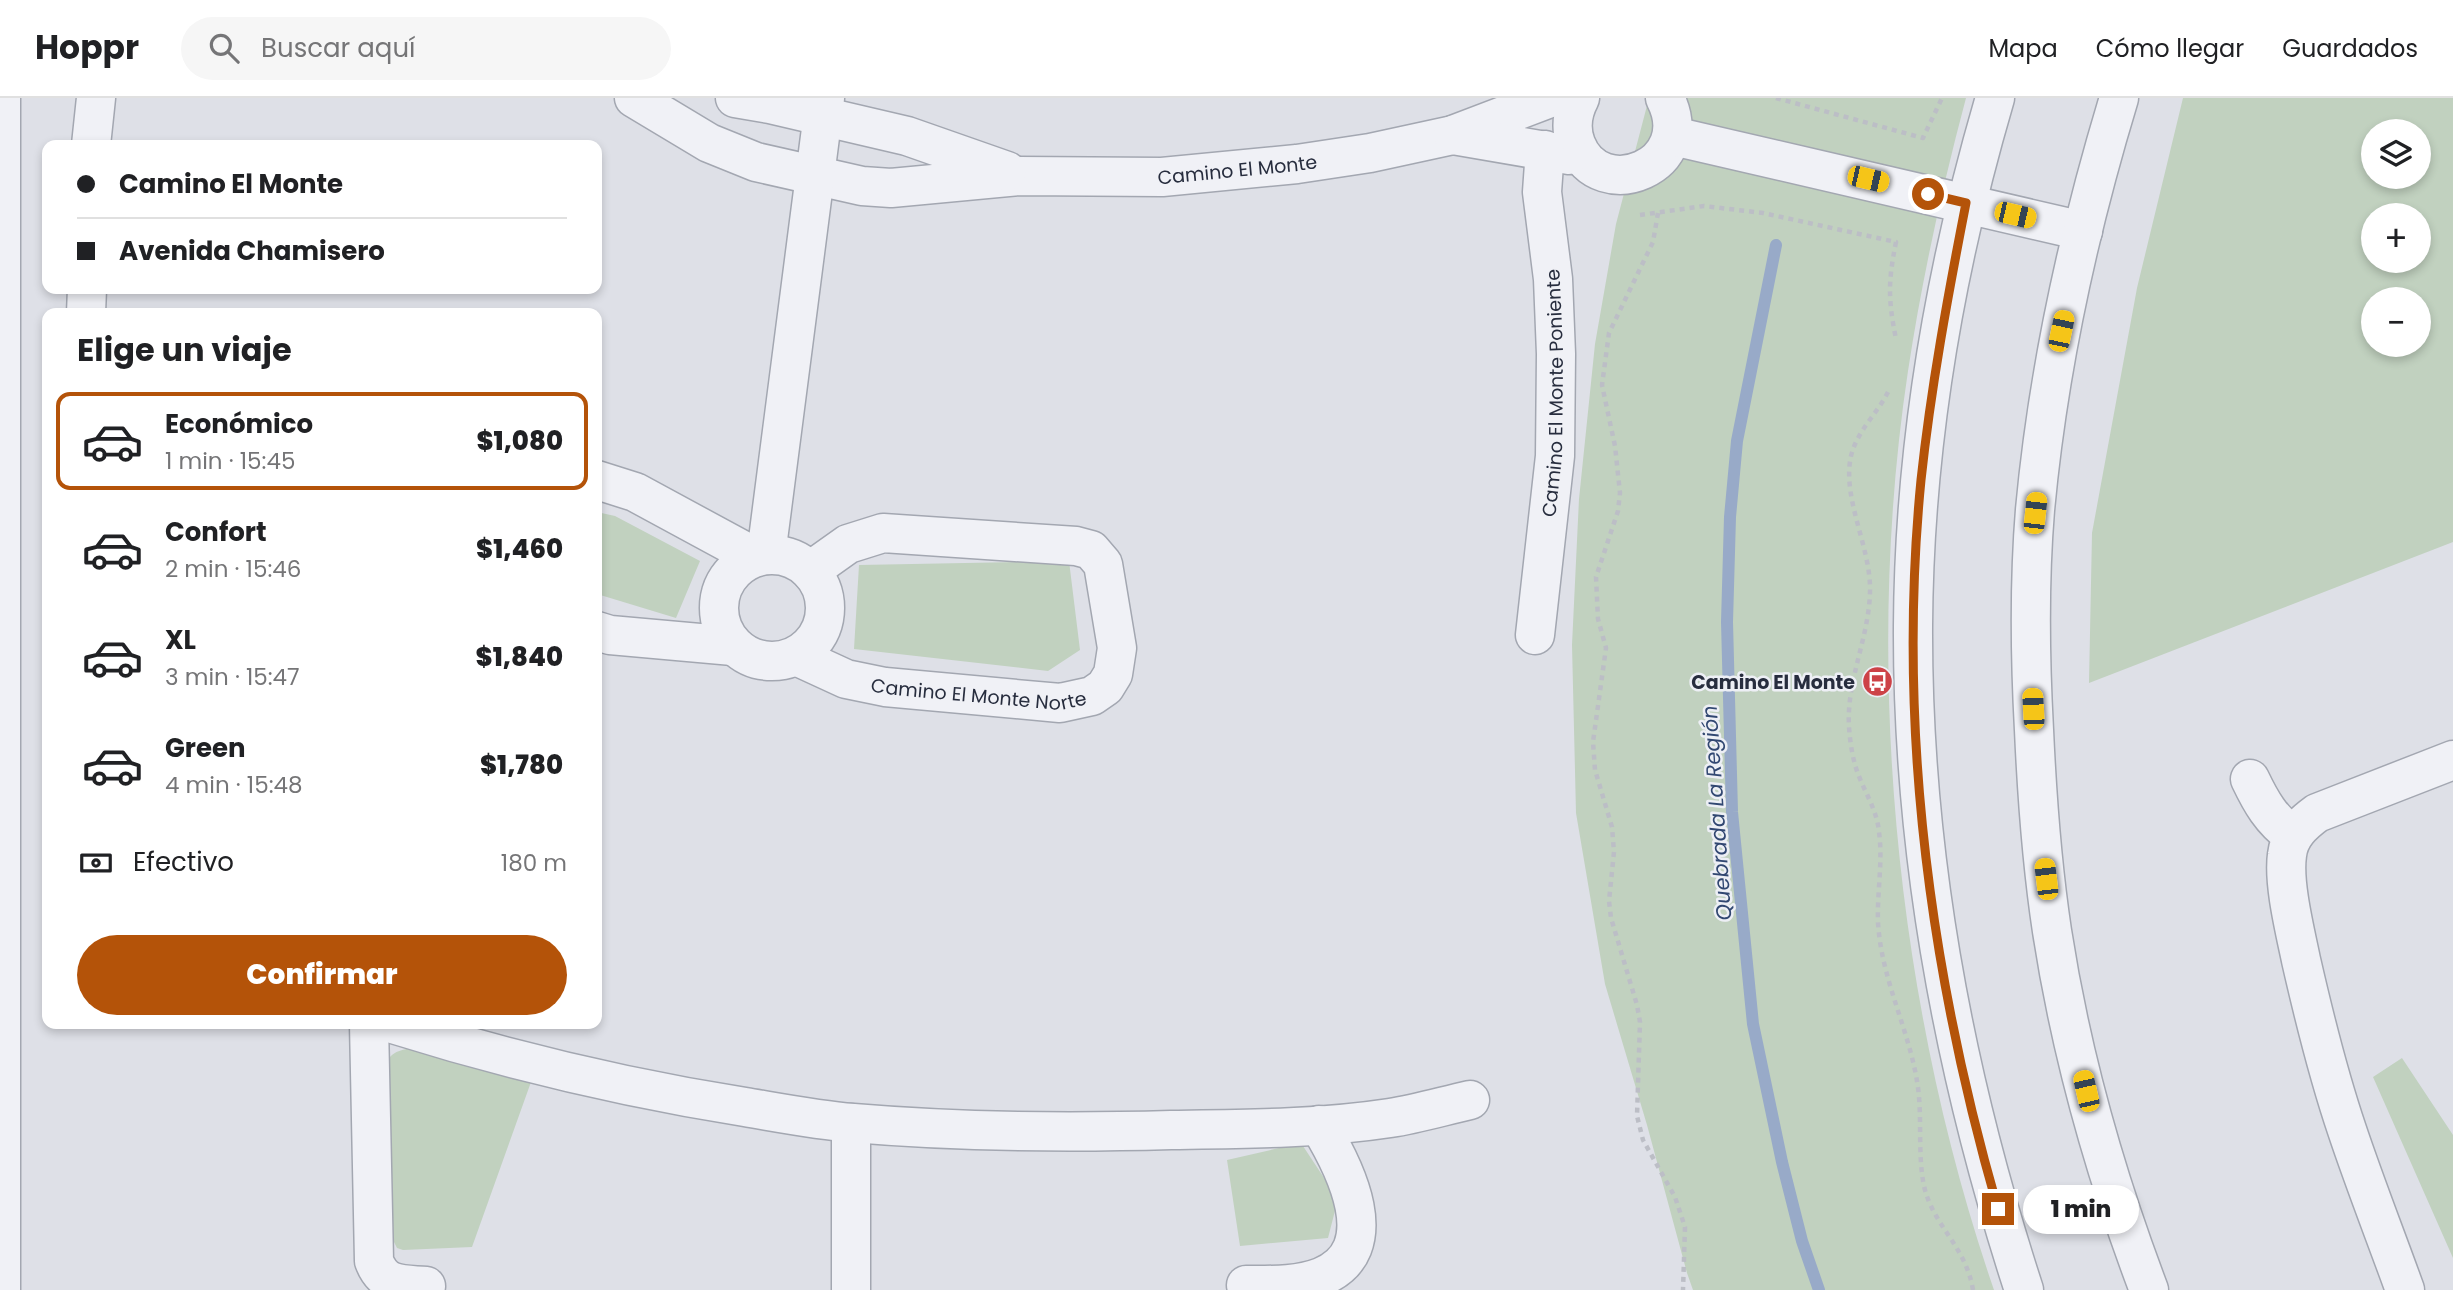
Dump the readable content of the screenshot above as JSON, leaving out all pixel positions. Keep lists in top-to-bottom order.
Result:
{
  "streets": {
    "street": ["Camino El Monte", "Camino El Monte Poniente", "Camino El Monte Norte"]
  },
  "crossings": [
    ["Camino El Monte", "Camino El Monte Poniente"]
  ],
  "water": ["Quebrada La Región"],
  "places": {
    "bus stop": ["Camino El Monte"]
  },
  "page": {
    "header": "Hoppr",
    "search": "Buscar aquí",
    "nav": ["Mapa", "Cómo llegar", "Guardados"],
    "map_buttons": ["+", "−"],
    "banner": ["Camino El Monte", "Avenida Chamisero"],
    "heading": "Elige un viaje",
    "list": [
      {
        "name": "Económico",
        "note": "1 min · 15:45",
        "value": "$1,080"
      },
      {
        "name": "Confort",
        "note": "2 min · 15:46",
        "value": "$1,460"
      },
      {
        "name": "XL",
        "note": "3 min · 15:47",
        "value": "$1,840"
      },
      {
        "name": "Green",
        "note": "4 min · 15:48",
        "value": "$1,780"
      }
    ],
    "pay": ["Efectivo", "180 m"],
    "buttons": "Confirmar",
    "bubble": "1 min"
  }
}
